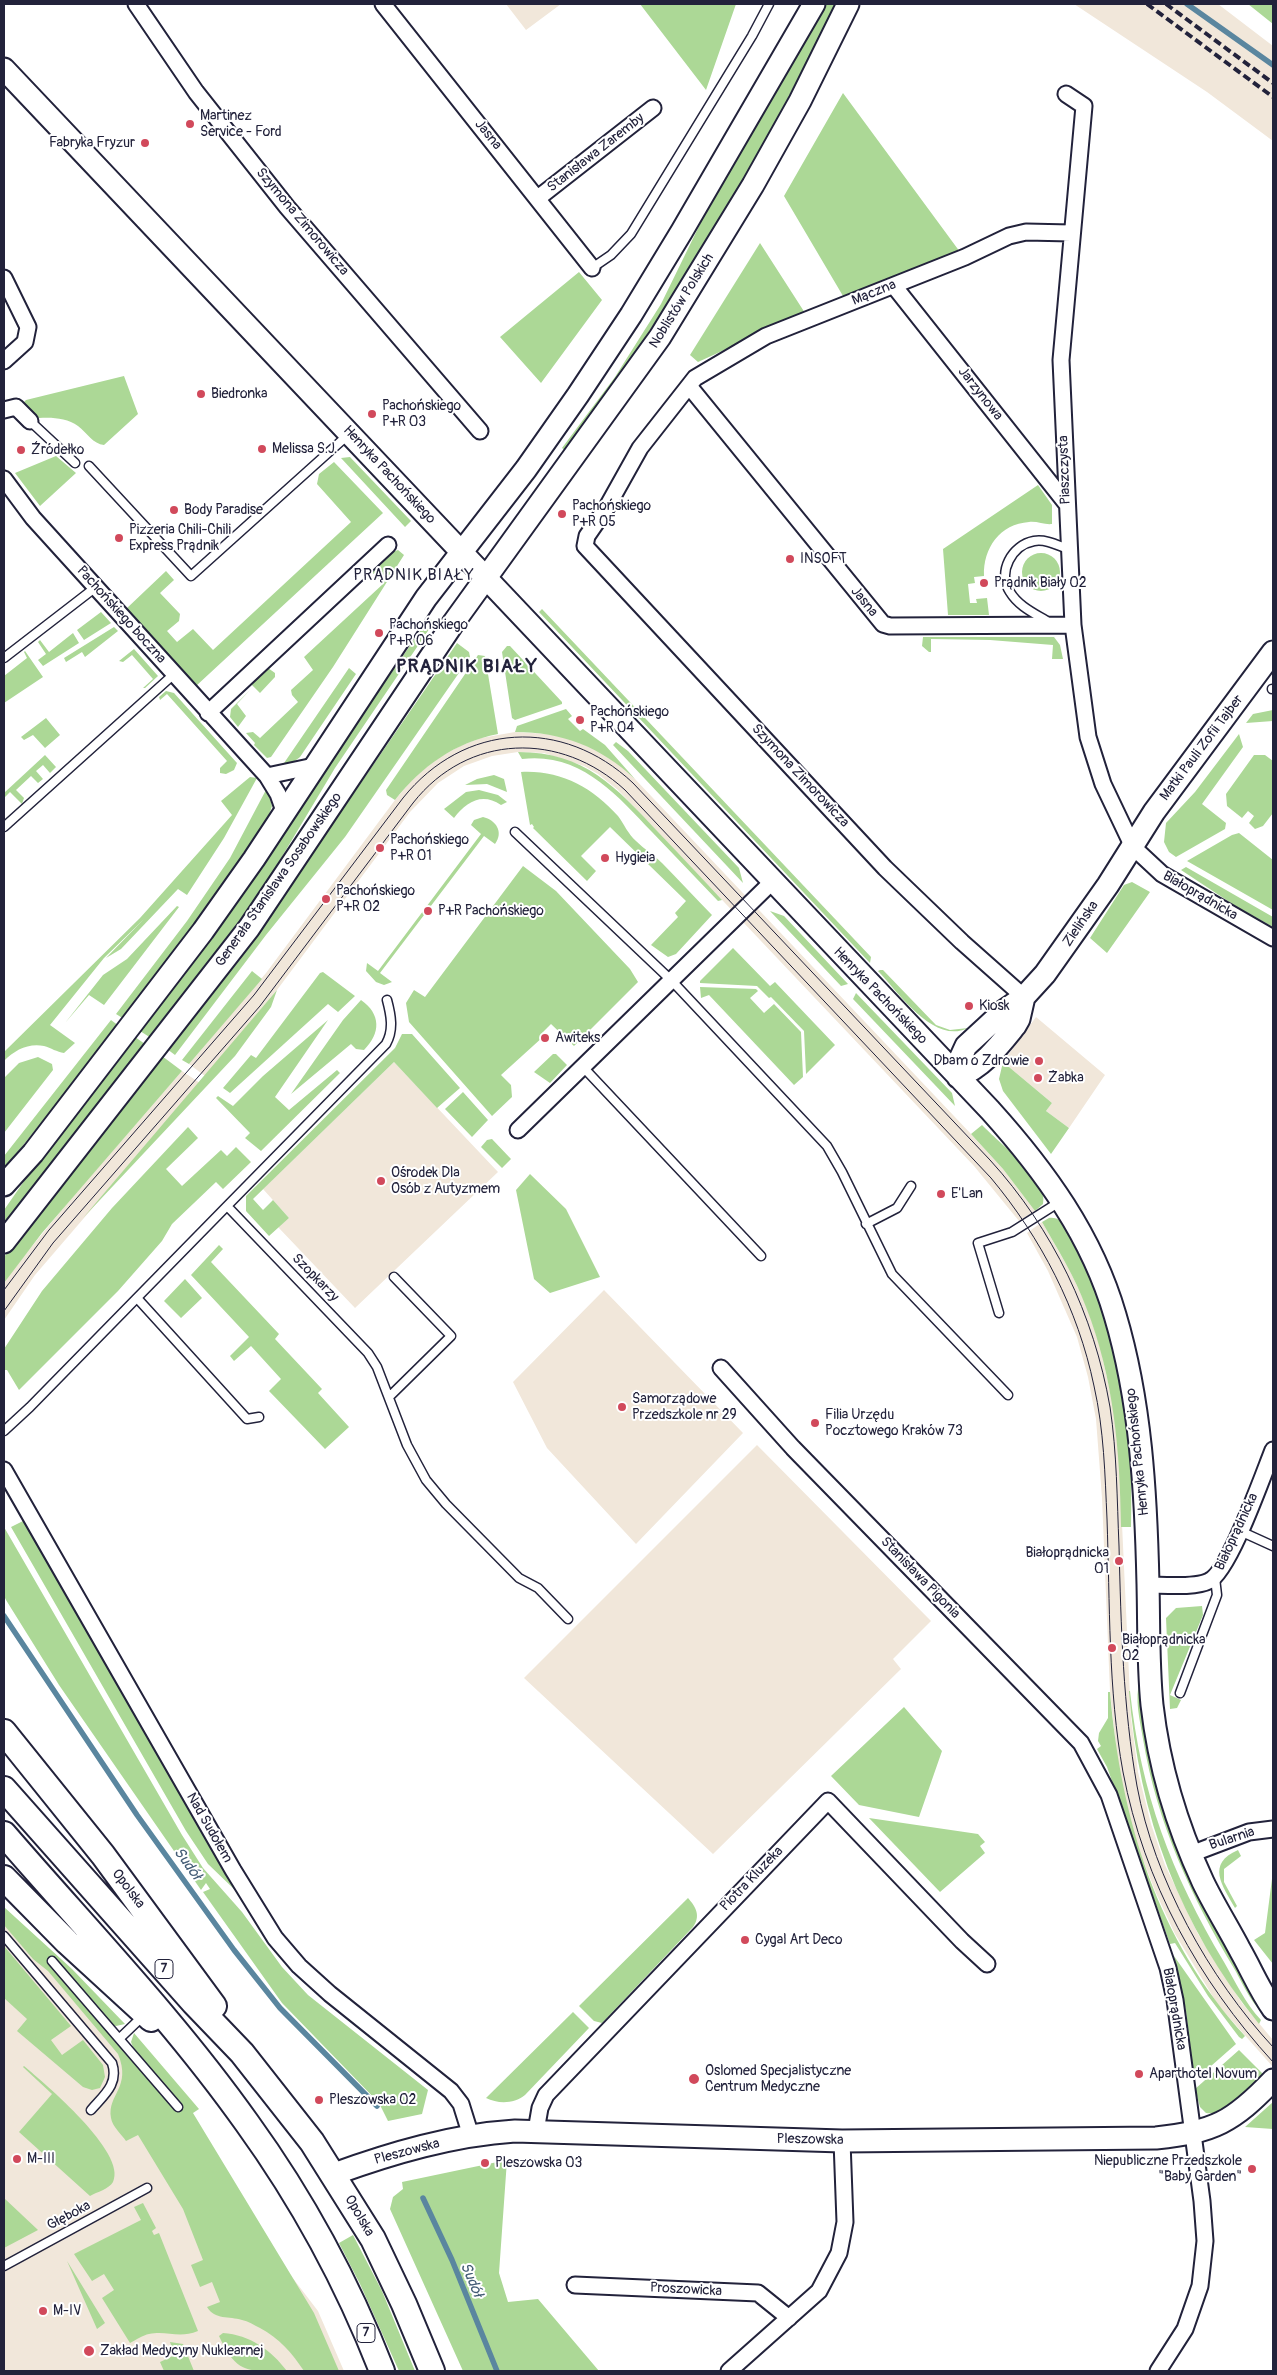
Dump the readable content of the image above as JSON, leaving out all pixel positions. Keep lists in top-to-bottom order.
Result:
{
  "streets": {
    "main road": ["Opolska", "7"],
    "street": [
      "Jasna",
      "Stanisława Zaremby",
      "Szymona Zimorowicza",
      "Mączna",
      "Noblistów Polskich",
      "Jarzynowa",
      "Piaszczysta",
      "Henryka Pachońskiego",
      "Pachońskiego boczna",
      "Matki Pauli Zofii Tajber",
      "Generała Stanisława Sosabowskiego",
      "Białoprądnicka",
      "Zielińska",
      "Stanisława Pigonia",
      "Nad Sudołem",
      "Bularnia",
      "Piotra Kluzeka",
      "Pleszowska",
      "Proszowicka"
    ],
    "lane": ["Szopkarzy", "Głęboka"]
  },
  "crossings": [
    ["Jasna", "Stanisława Zaremby"],
    ["Jasna", "Mączna"],
    ["Jasna", "Piaszczysta"],
    ["Szymona Zimorowicza", "Mączna"],
    ["Szymona Zimorowicza", "Zielińska"],
    ["Mączna", "Jarzynowa"],
    ["Mączna", "Piaszczysta"],
    ["Noblistów Polskich", "Henryka Pachońskiego"],
    ["Noblistów Polskich", "Generała Stanisława Sosabowskiego"],
    ["Jarzynowa", "Piaszczysta"],
    ["Piaszczysta", "Matki Pauli Zofii Tajber"],
    ["Piaszczysta", "Białoprądnicka"],
    ["Piaszczysta", "Zielińska"],
    ["Henryka Pachońskiego", "Generała Stanisława Sosabowskiego"],
    ["Henryka Pachońskiego", "Białoprądnicka"],
    ["Henryka Pachońskiego", "Zielińska"],
    ["Henryka Pachońskiego", "Bularnia"],
    ["Matki Pauli Zofii Tajber", "Białoprądnicka"],
    ["Matki Pauli Zofii Tajber", "Zielińska"],
    ["Białoprądnicka", "Zielińska"],
    ["Białoprądnicka", "Stanisława Pigonia"],
    ["Białoprądnicka", "Pleszowska"],
    ["Nad Sudołem", "Pleszowska"],
    ["Piotra Kluzeka", "Pleszowska"],
    ["Opolska", "Pleszowska"]
  ],
  "districts": ["PRĄDNIK BIAŁY", "PRĄDNIK BIAŁY"],
  "water": ["Sudół"],
  "places": [
    "Martinez Service - Ford",
    "Fabryka Fryzur",
    "Biedronka",
    "Pachońskiego P+R 03",
    "Melissa S.J.",
    "Źródełko",
    "Body Paradise",
    "Pachońskiego P+R 05",
    "Pizzeria Chili-Chili Express Prądnik",
    "INSOFT",
    "Prądnik Biały 02",
    "Pachońskiego P+R 06",
    "Pachońskiego P+R 04",
    "Pachońskiego P+R 01",
    "Hygieia",
    "Pachońskiego P+R 02",
    "P+R Pachońskiego",
    "Kiosk",
    "Awiteks",
    "Dbam o Zdrowie",
    "Żabka",
    "Ośrodek Dla Osób z Autyzmem",
    "E'Lan",
    "Samorządowe Przedszkole nr 29",
    "Filia Urzędu Pocztowego Kraków 73",
    "Białoprądnicka 01",
    "Białoprądnicka 02",
    "Cygal Art Deco",
    "Aparthotel Novum",
    "Oslomed Specjalistyczne Centrum Medyczne",
    "Pleszowska 02",
    "M-III",
    "Pleszowska 03",
    "Niepubliczne Przedszkole \"Baby Garden\"",
    "M-IV",
    "Zakład Medycyny Nuklearnej"
  ]
}
